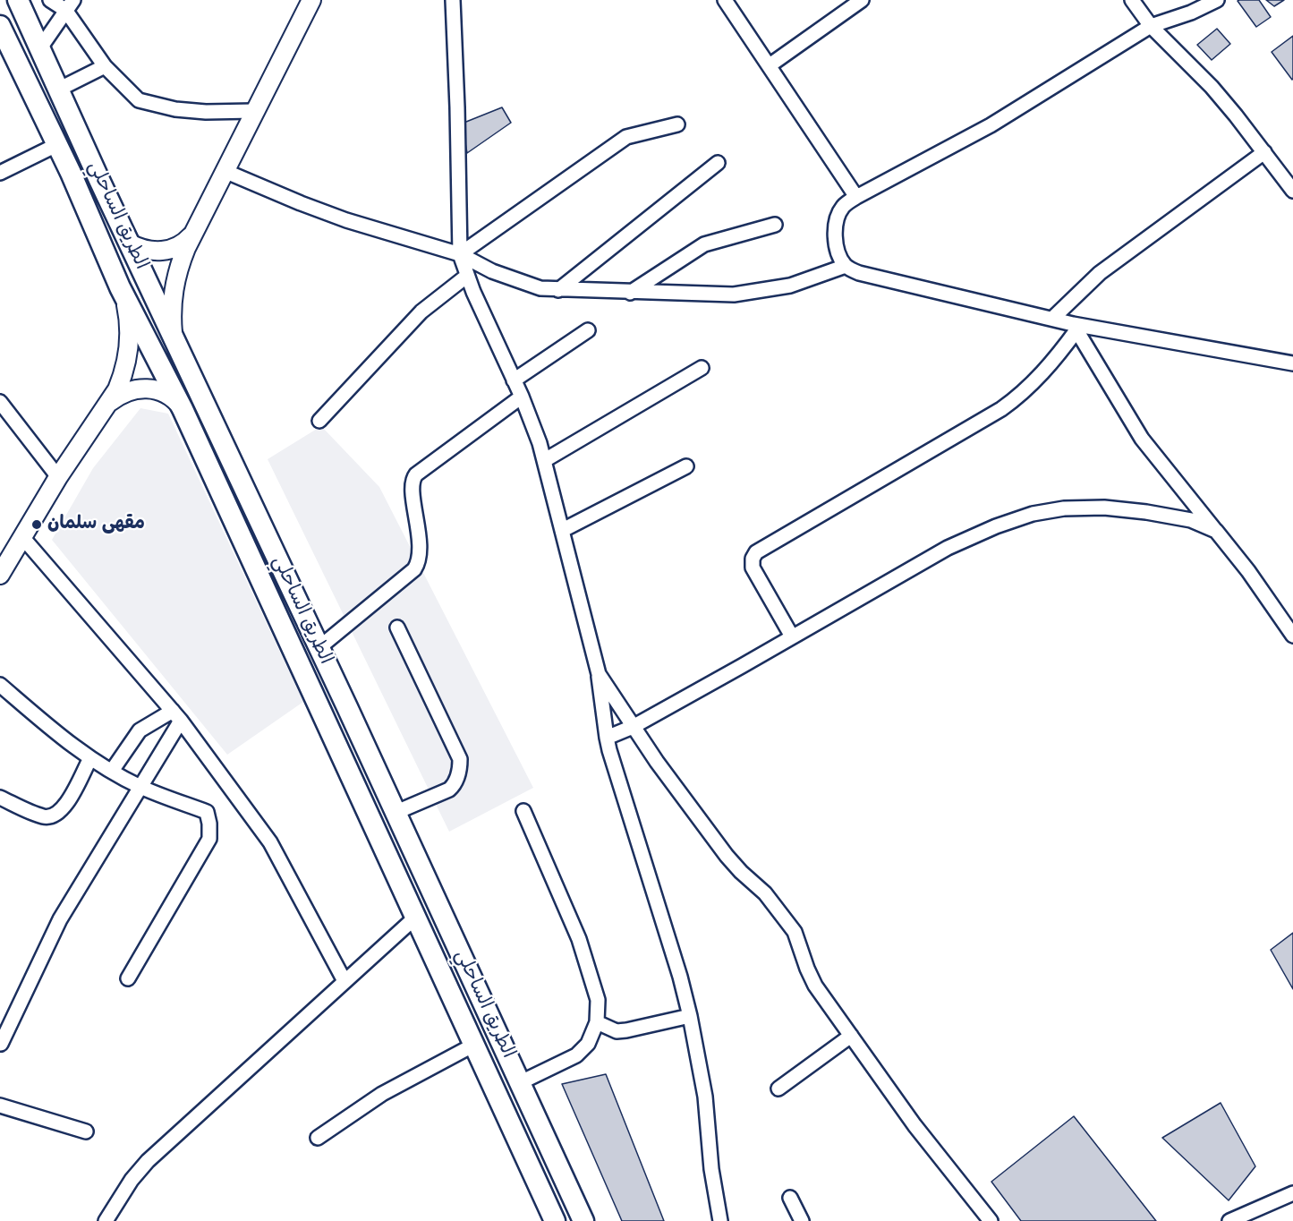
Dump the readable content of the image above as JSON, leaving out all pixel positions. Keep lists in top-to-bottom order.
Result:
{
  "streets": {
    "highway": ["الطريق الساحلي"]
  },
  "places": ["مقهى سلمان"]
}
